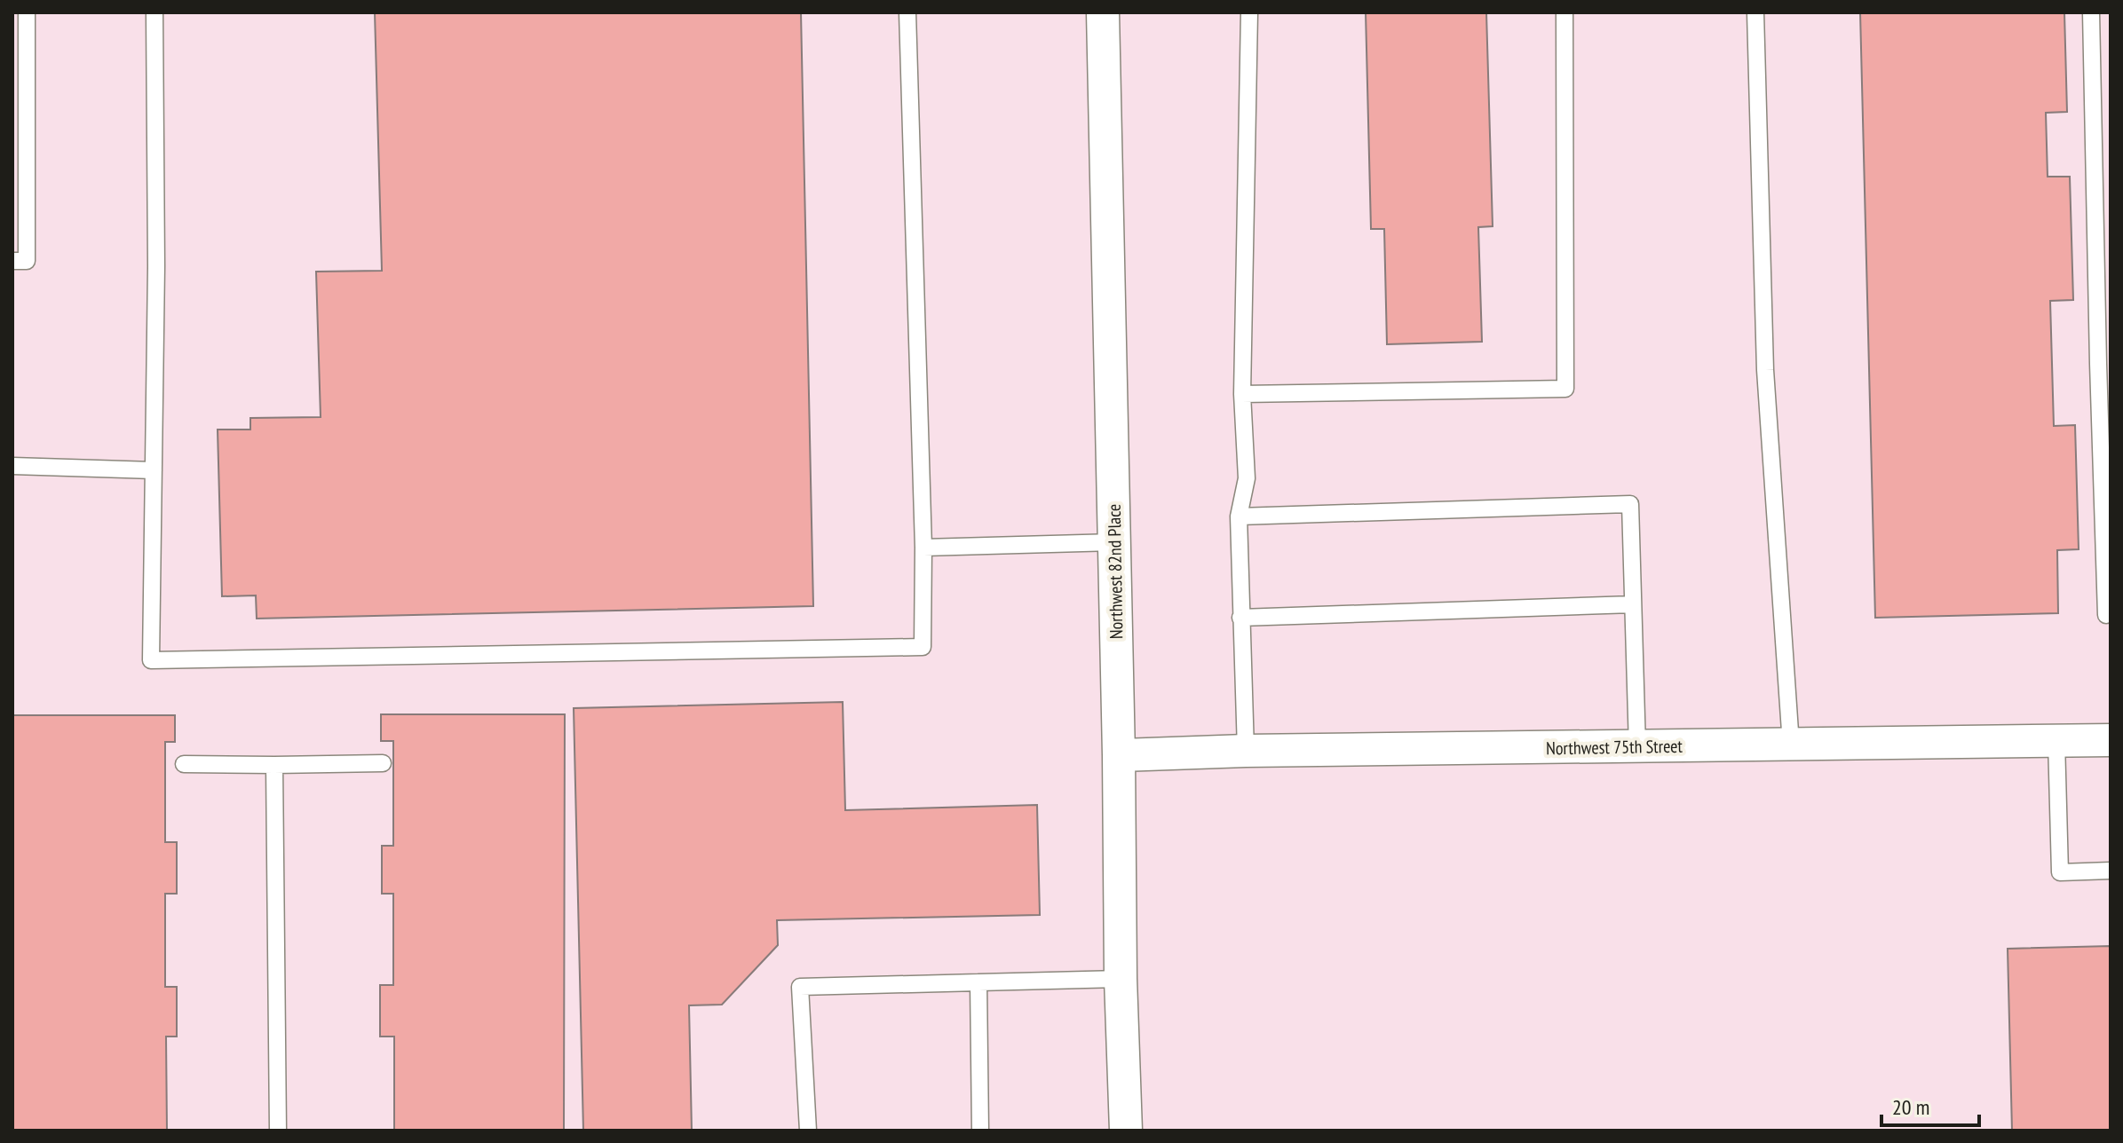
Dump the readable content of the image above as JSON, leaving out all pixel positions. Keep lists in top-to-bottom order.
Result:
{
  "streets": {
    "street": ["Northwest 82nd Place", "Northwest 75th Street"]
  },
  "crossings": [
    ["Northwest 82nd Place", "Northwest 75th Street"]
  ],
  "scale_bar": "20 m"
}
